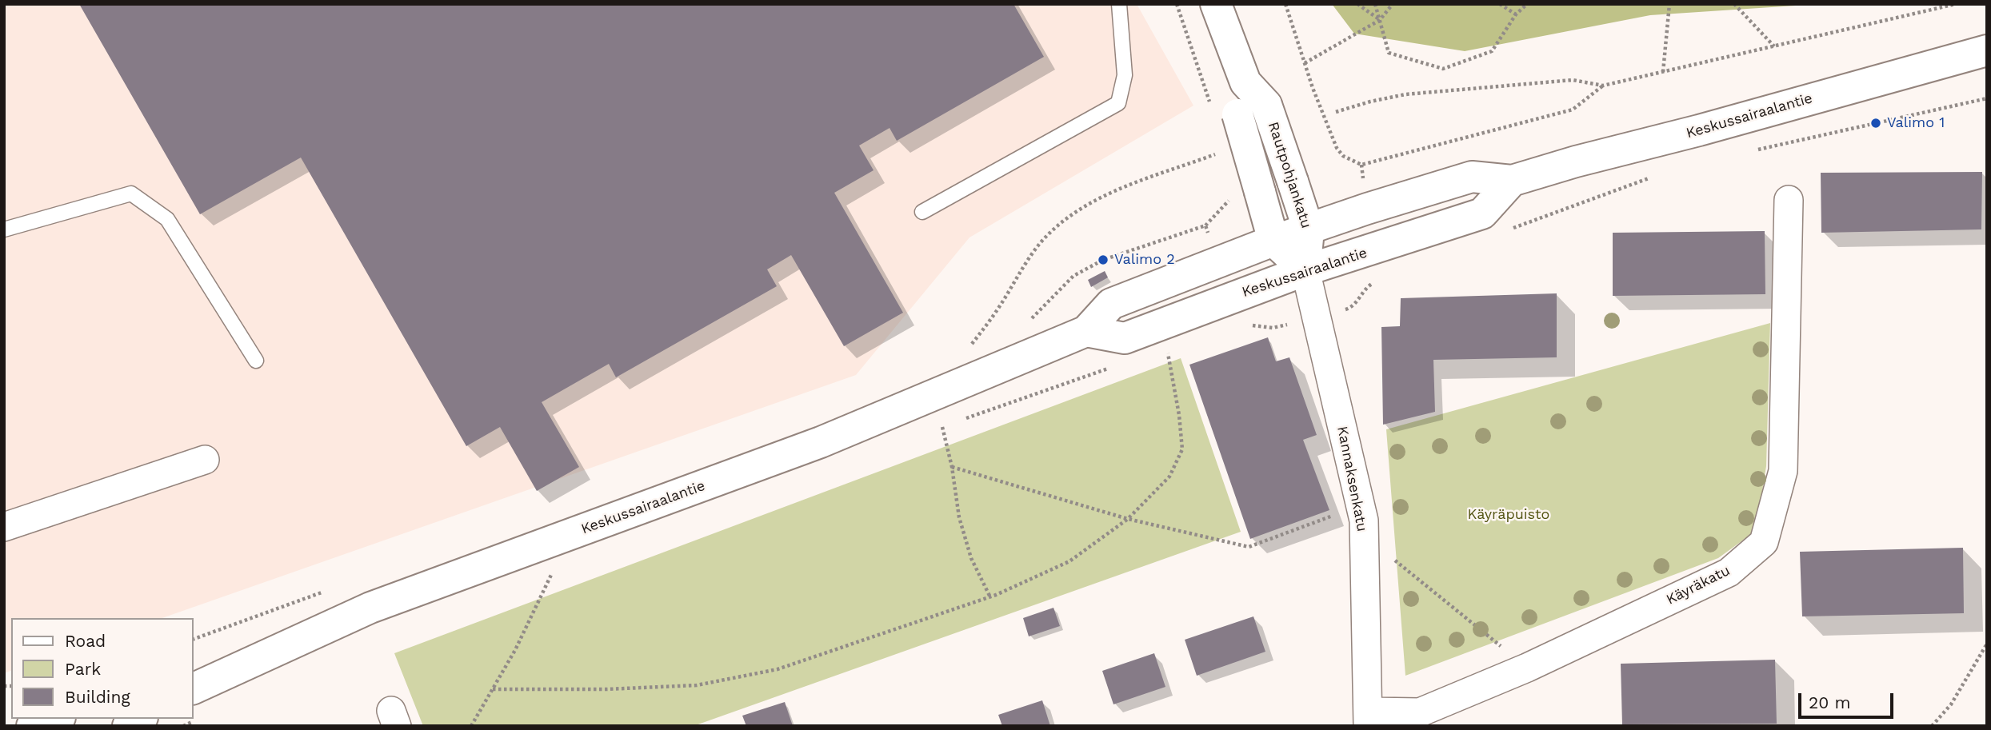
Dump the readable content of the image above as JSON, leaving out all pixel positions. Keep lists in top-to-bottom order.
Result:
{
  "streets": {
    "main road": ["Keskussairaalantie", "Rautpohjankatu"],
    "street": ["Kannaksenkatu", "Käyräkatu"]
  },
  "crossings": [
    ["Keskussairaalantie", "Rautpohjankatu"],
    ["Keskussairaalantie", "Kannaksenkatu"],
    ["Rautpohjankatu", "Kannaksenkatu"],
    ["Kannaksenkatu", "Käyräkatu"]
  ],
  "parks": ["Käyräpuisto"],
  "places": ["Valimo 1", "Valimo 2"],
  "legend": ["Road", "Park", "Building"],
  "scale_bar": "20 m"
}
